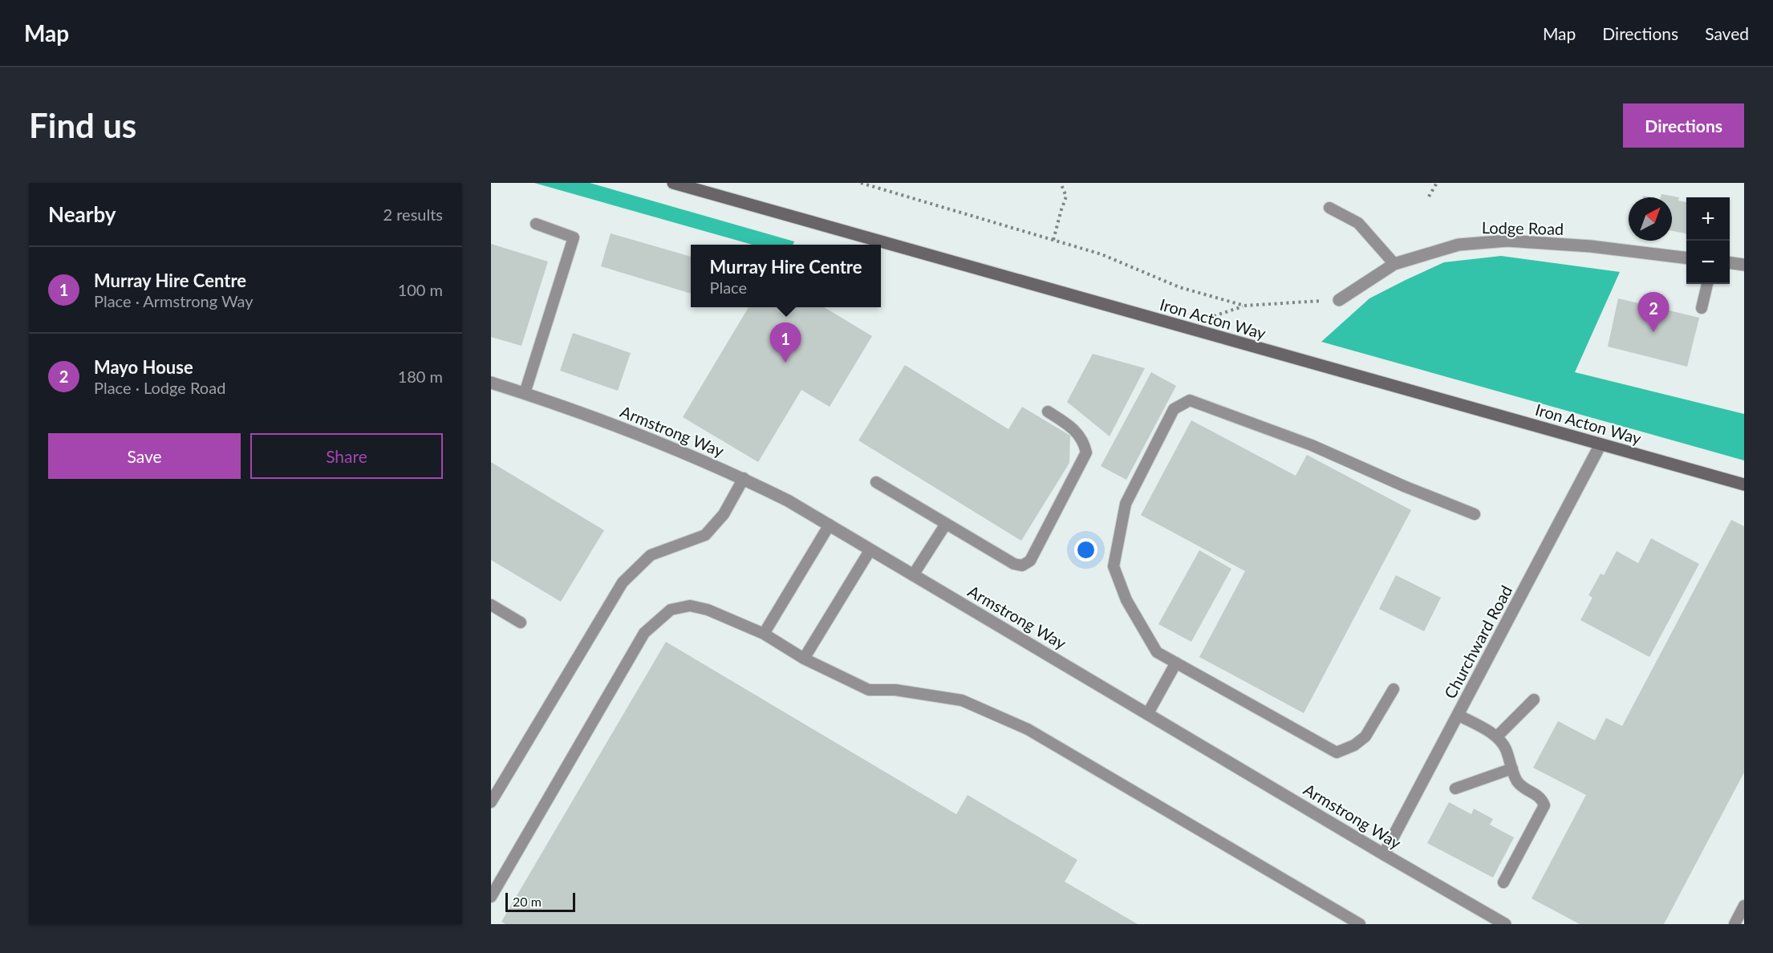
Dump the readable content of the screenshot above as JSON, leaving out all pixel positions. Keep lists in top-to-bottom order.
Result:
{
  "streets": {
    "main road": ["Iron Acton Way"],
    "street": ["Lodge Road", "Armstrong Way", "Churchward Road"]
  },
  "crossings": [
    ["Iron Acton Way", "Churchward Road"],
    ["Armstrong Way", "Churchward Road"]
  ],
  "scale_bar": "20 m",
  "north": "top right",
  "page": {
    "header": "Map",
    "nav": ["Map", "Directions", "Saved"],
    "buttons": [
      "Directions",
      ["Save", "Share"]
    ],
    "title": "Find us",
    "heading": ["Nearby", "2 results"],
    "map_buttons": ["+", "−"],
    "popup": ["Murray Hire Centre", "Place"],
    "list": [
      {
        "mark": "1",
        "name": "Murray Hire Centre",
        "note": "Place · Armstrong Way",
        "value": "100 m"
      },
      {
        "mark": "2",
        "name": "Mayo House",
        "note": "Place · Lodge Road",
        "value": "180 m"
      }
    ],
    "pins": ["2", "1"],
    "scale": "20 m"
  }
}
